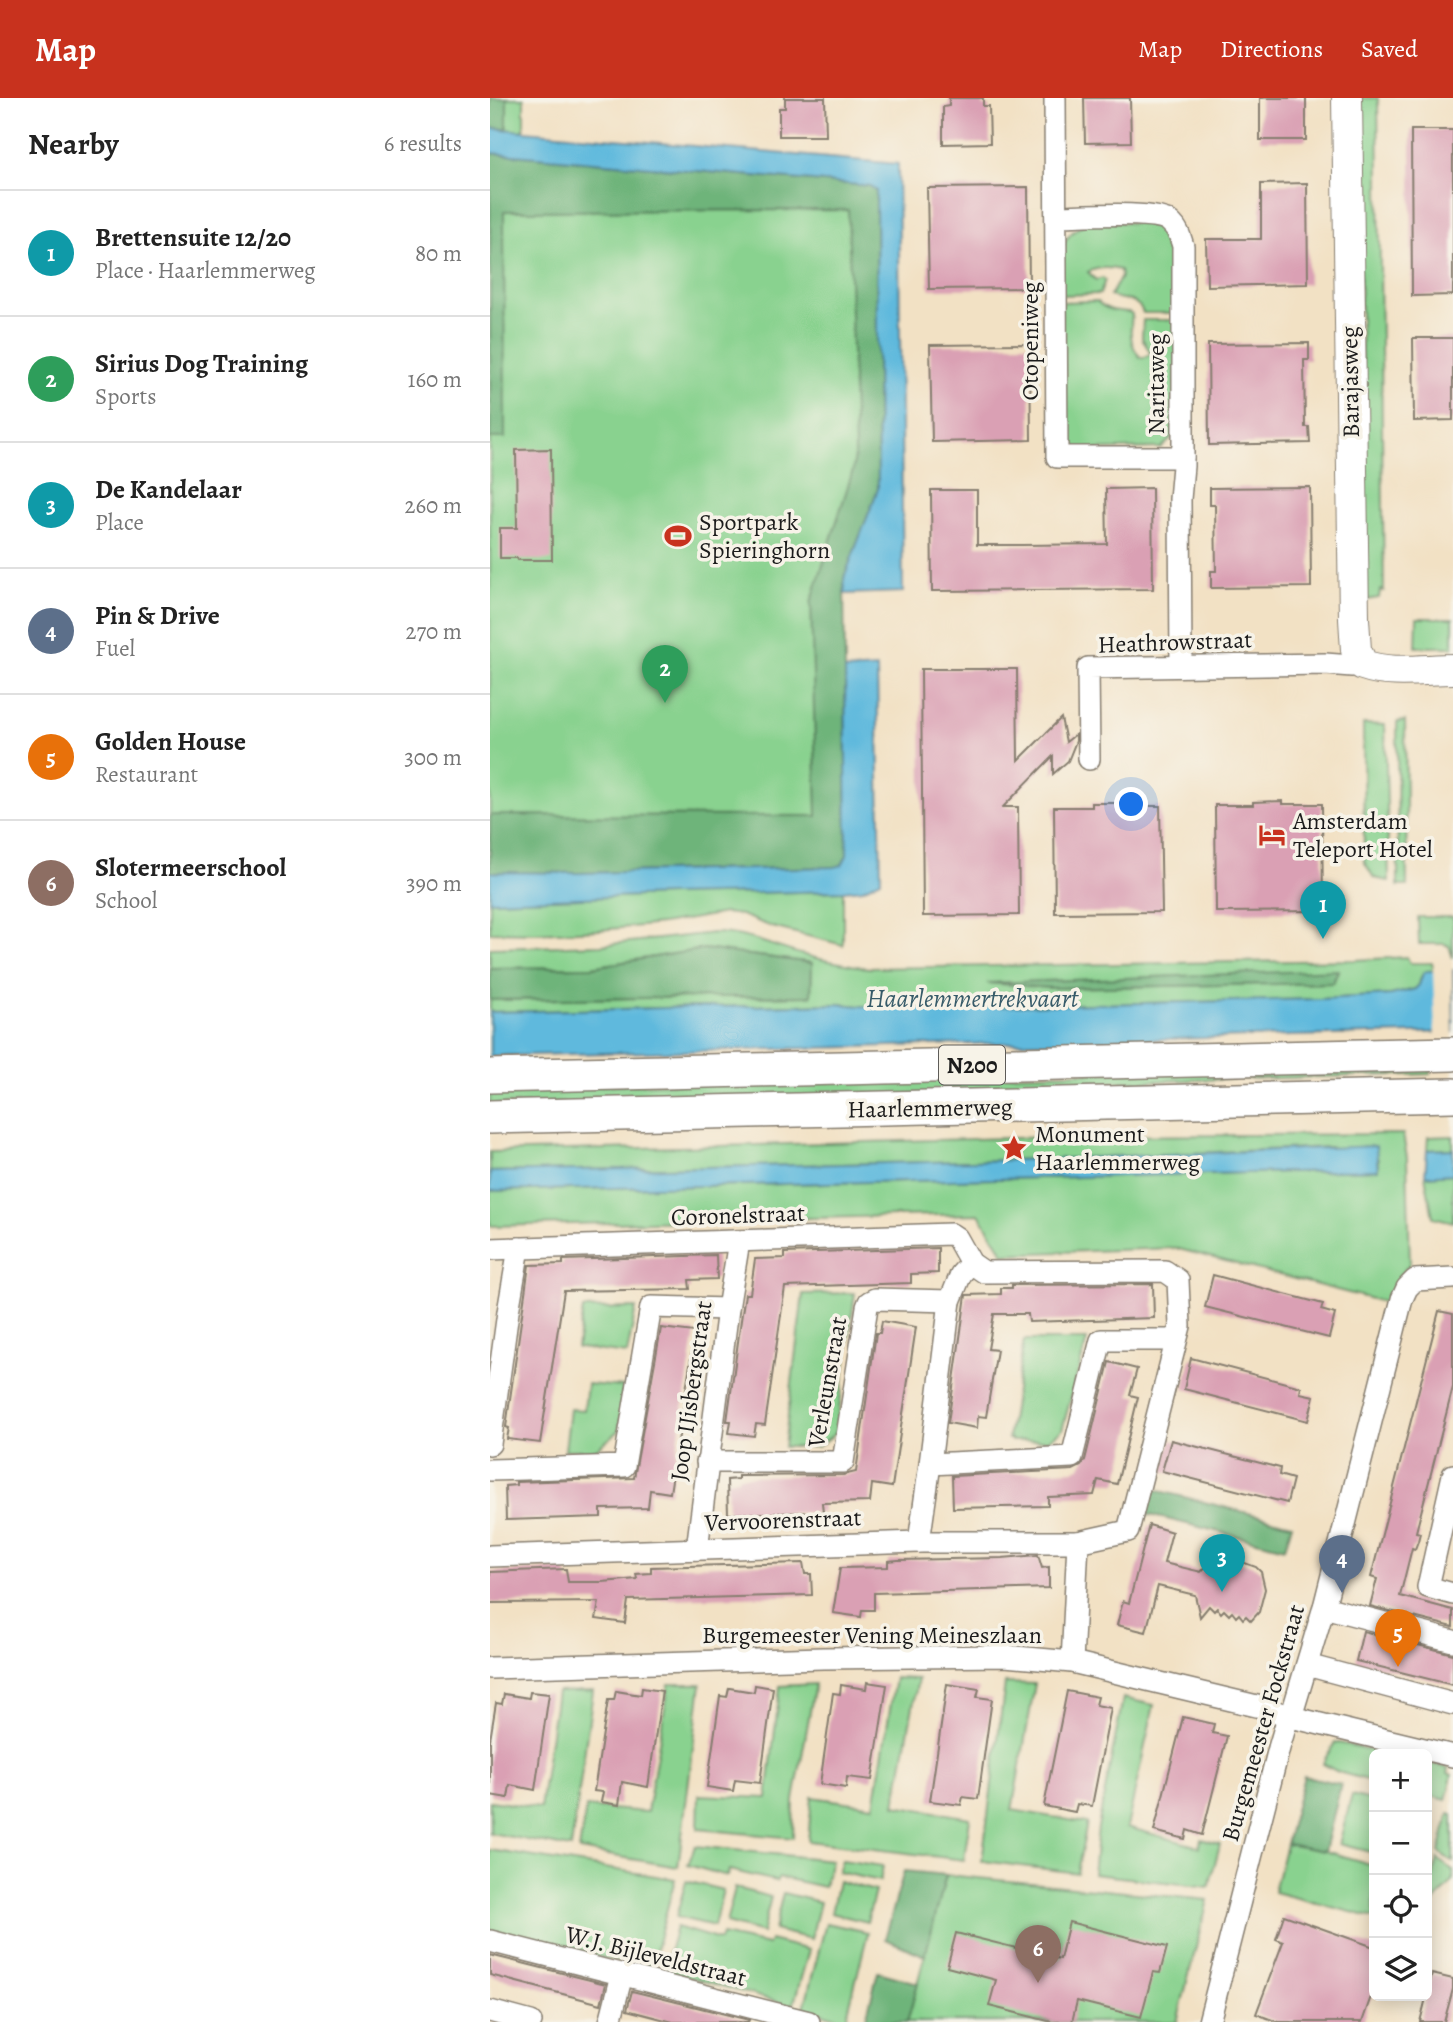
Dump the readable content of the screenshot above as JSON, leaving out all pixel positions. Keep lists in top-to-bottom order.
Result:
{
  "streets": {
    "main road": ["N200", "Haarlemmerweg"],
    "street": [
      "Otopeniweg",
      "Barajasweg",
      "Naritaweg",
      "Heathrowstraat",
      "Coronelstraat",
      "Verleunstraat",
      "Joop IJisbergstraat",
      "Vervoorenstraat",
      "Burgemeester Vening Meineszlaan",
      "Burgemeester Fockstraat",
      "W.J. Bijleveldstraat"
    ]
  },
  "crossings": [
    ["Otopeniweg", "Naritaweg"],
    ["Barajasweg", "Heathrowstraat"],
    ["Naritaweg", "Heathrowstraat"],
    ["Coronelstraat", "Joop IJisbergstraat"],
    ["Verleunstraat", "Joop IJisbergstraat"],
    ["Joop IJisbergstraat", "Vervoorenstraat"],
    ["Burgemeester Vening Meineszlaan", "Burgemeester Fockstraat"]
  ],
  "water": ["Haarlemmertrekvaart"],
  "places": {
    "sports": ["Sportpark Spieringhorn"],
    "hotel": ["Amsterdam Teleport Hotel"],
    "place": ["Monument Haarlemmerweg"]
  },
  "page": {
    "header": "Map",
    "nav": ["Map", "Directions", "Saved"],
    "heading": ["Nearby", "6 results"],
    "list": [
      {
        "mark": "1",
        "name": "Brettensuite 12/20",
        "note": "Place · Haarlemmerweg",
        "value": "80 m"
      },
      {
        "mark": "2",
        "name": "Sirius Dog Training",
        "note": "Sports",
        "value": "160 m"
      },
      {
        "mark": "3",
        "name": "De Kandelaar",
        "note": "Place",
        "value": "260 m"
      },
      {
        "mark": "4",
        "name": "Pin & Drive",
        "note": "Fuel",
        "value": "270 m"
      },
      {
        "mark": "5",
        "name": "Golden House",
        "note": "Restaurant",
        "value": "300 m"
      },
      {
        "mark": "6",
        "name": "Slotermeerschool",
        "note": "School",
        "value": "390 m"
      }
    ],
    "pins": [
      "2",
      "1",
      "3",
      "4",
      "5",
      "6"
    ],
    "map_buttons": ["+", "−"]
  }
}
